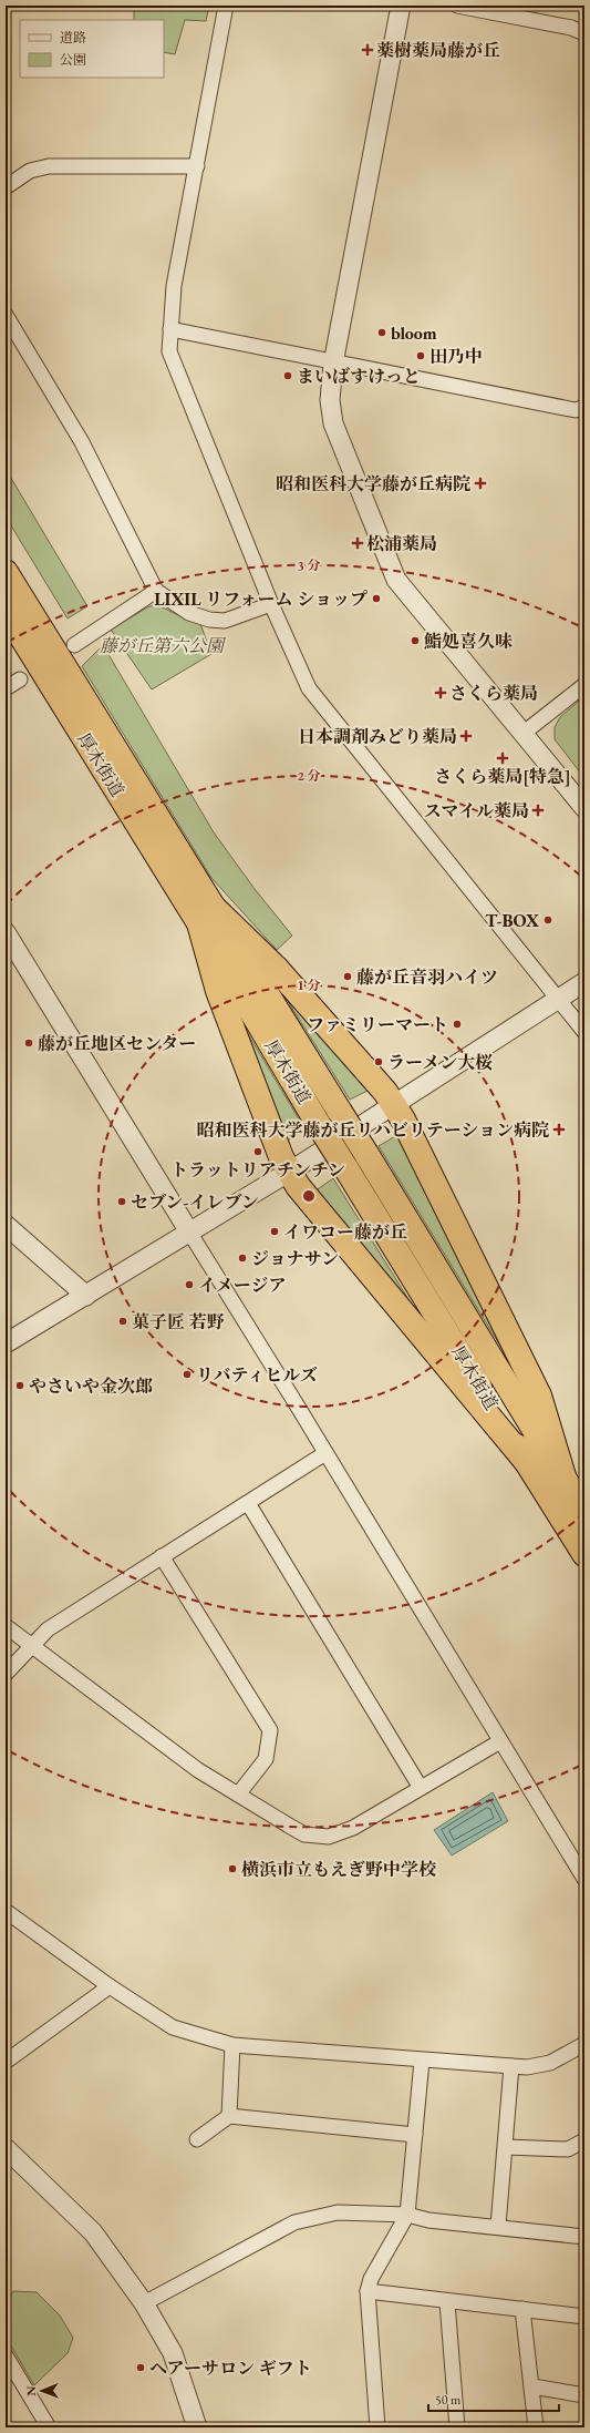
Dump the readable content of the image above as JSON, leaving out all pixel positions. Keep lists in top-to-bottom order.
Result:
{
  "streets": {
    "highway": ["厚木街道"]
  },
  "parks": ["藤が丘第六公園"],
  "places": {
    "health": [
      "薬樹薬局藤が丘",
      "昭和医科大学藤が丘病院",
      "松浦薬局",
      "さくら薬局",
      "日本調剤みどり薬局",
      "さくら薬局[特急]",
      "スマイル薬局",
      "昭和医科大学藤が丘リハビリテーション病院"
    ],
    "other": [
      "bloom",
      "田乃中",
      "まいばすけっと",
      "LIXIL リフォーム ショップ",
      "鮨処喜久味",
      "T-BOX",
      "藤が丘音羽ハイツ",
      "ファミリーマート",
      "藤が丘地区センター",
      "ラーメン大桜",
      "トラットリアチンチン",
      "セブン-イレブン",
      "イワコー藤が丘",
      "ジョナサン",
      "イメージア",
      "菓子匠 若野",
      "リバティヒルズ",
      "やさいや金次郎",
      "横浜市立もえぎ野中学校",
      "ヘアーサロン ギフト"
    ]
  },
  "legend": ["道路", "公園"],
  "scale_bar": "50 m",
  "north": "left",
  "rings": ["3 分", "2 分", "1 分"]
}
